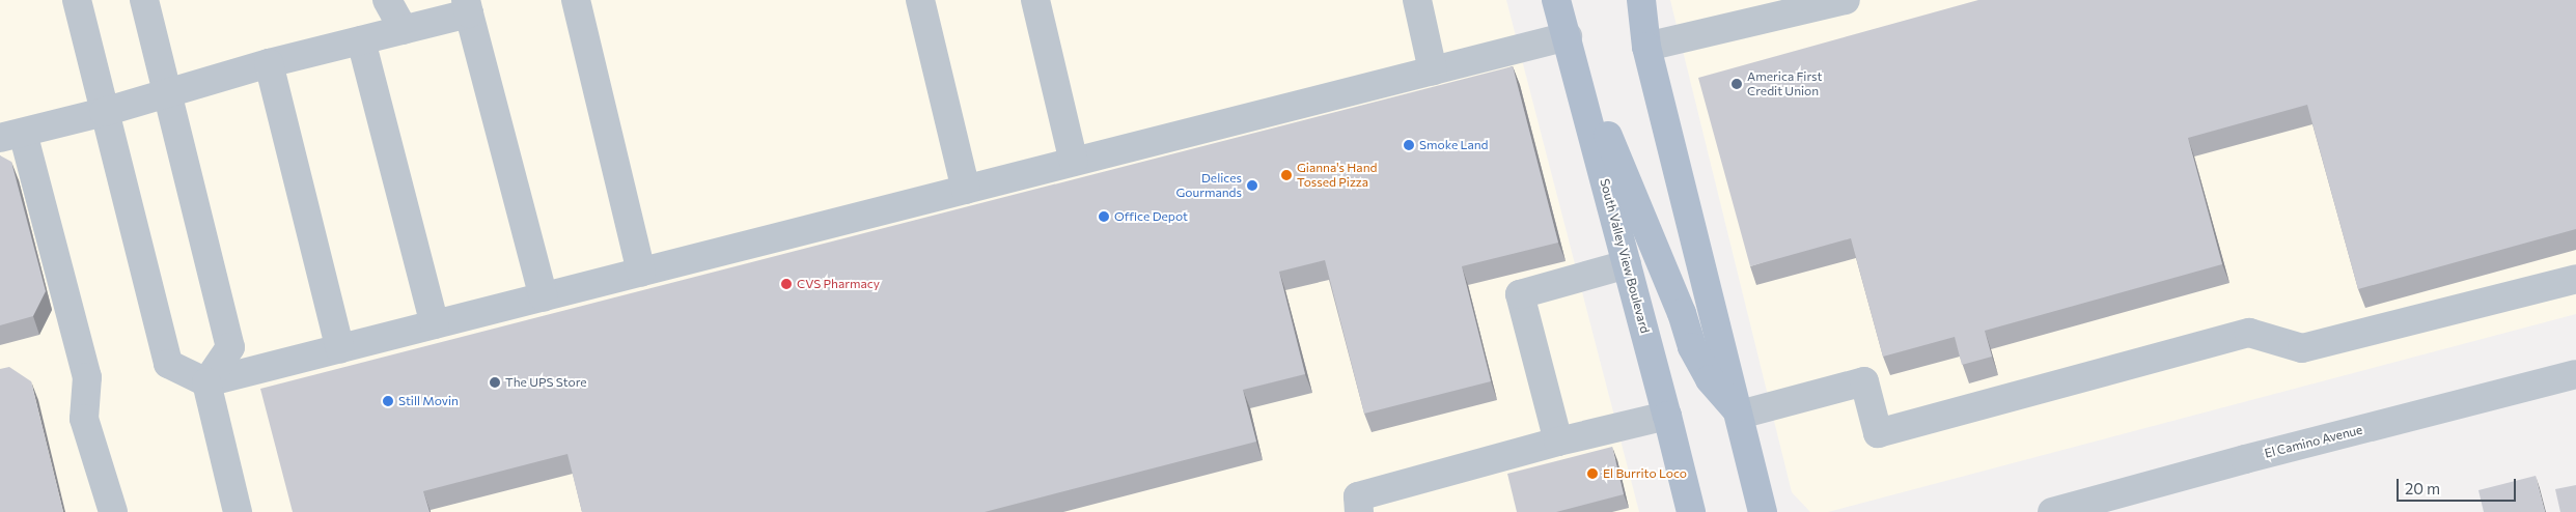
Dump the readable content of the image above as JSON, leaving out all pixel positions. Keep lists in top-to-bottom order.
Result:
{
  "streets": {
    "main road": ["South Valley View Boulevard"],
    "street": ["El Camino Avenue"]
  },
  "places": [
    "America First Credit Union",
    "Smoke Land",
    "Gianna's Hand Tossed Pizza",
    "Delices Gourmands",
    "Office Depot",
    "CVS Pharmacy",
    "The UPS Store",
    "Still Movin",
    "El Burrito Loco"
  ],
  "scale_bar": "20 m"
}
